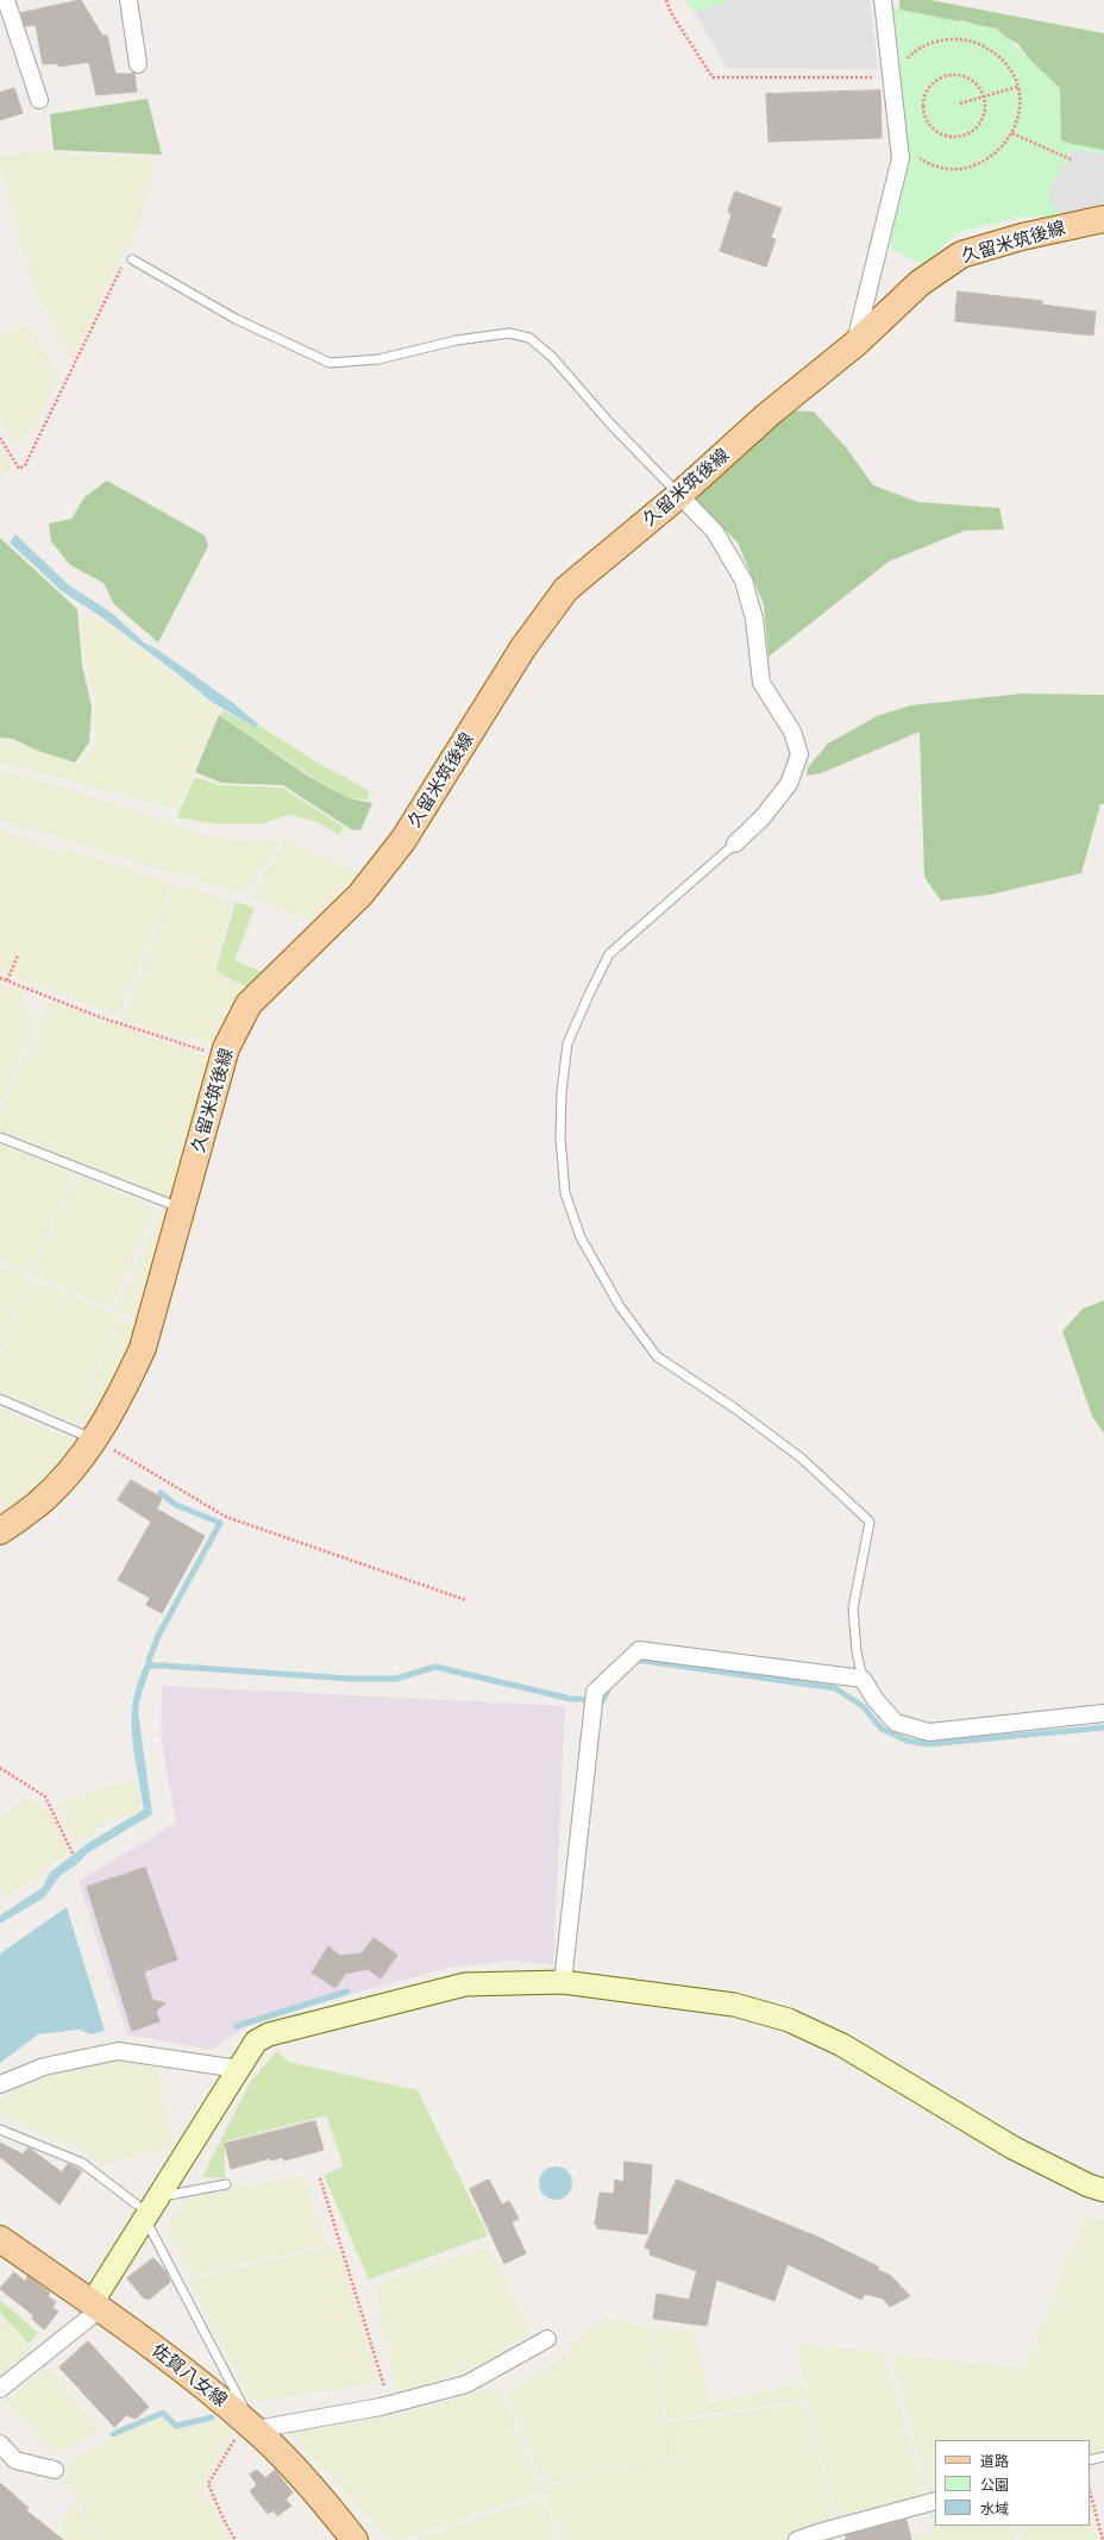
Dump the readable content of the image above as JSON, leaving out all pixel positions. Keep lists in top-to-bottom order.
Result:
{
  "streets": {
    "main road": ["久留米筑後線", "佐賀八女線"]
  },
  "legend": ["道路", "公園", "水域"]
}
